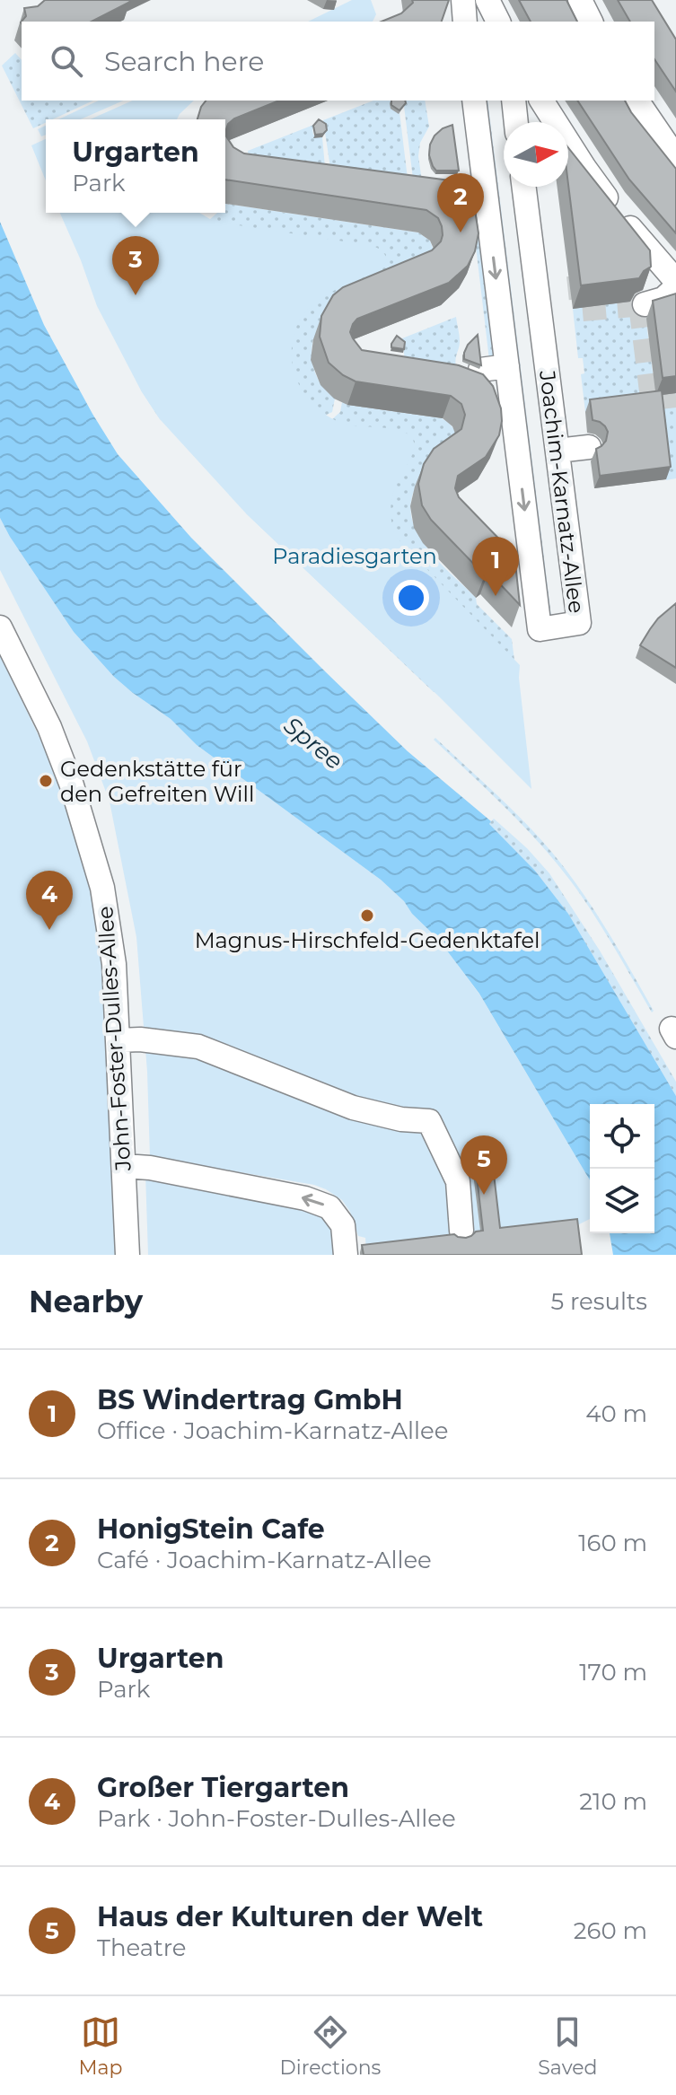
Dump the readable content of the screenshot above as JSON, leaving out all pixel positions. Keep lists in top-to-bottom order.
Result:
{
  "streets": {
    "street": ["Joachim-Karnatz-Allee", "John-Foster-Dulles-Allee"]
  },
  "water": ["Spree"],
  "parks": ["Paradiesgarten"],
  "places": ["Gedenkstätte für den Gefreiten Will", "Magnus-Hirschfeld-Gedenktafel"],
  "north": "right",
  "page": {
    "search": "Search here",
    "popup": ["Urgarten", "Park"],
    "pins": [
      "2",
      "3",
      "1",
      "4",
      "5"
    ],
    "heading": ["Nearby", "5 results"],
    "list": [
      {
        "mark": "1",
        "name": "BS Windertrag GmbH",
        "note": "Office · Joachim-Karnatz-Allee",
        "value": "40 m"
      },
      {
        "mark": "2",
        "name": "HonigStein Cafe",
        "note": "Café · Joachim-Karnatz-Allee",
        "value": "160 m"
      },
      {
        "mark": "3",
        "name": "Urgarten",
        "note": "Park",
        "value": "170 m"
      },
      {
        "mark": "4",
        "name": "Großer Tiergarten",
        "note": "Park · John-Foster-Dulles-Allee",
        "value": "210 m"
      },
      {
        "mark": "5",
        "name": "Haus der Kulturen der Welt",
        "note": "Theatre",
        "value": "260 m"
      }
    ],
    "nav": ["Map", "Directions", "Saved"]
  }
}
